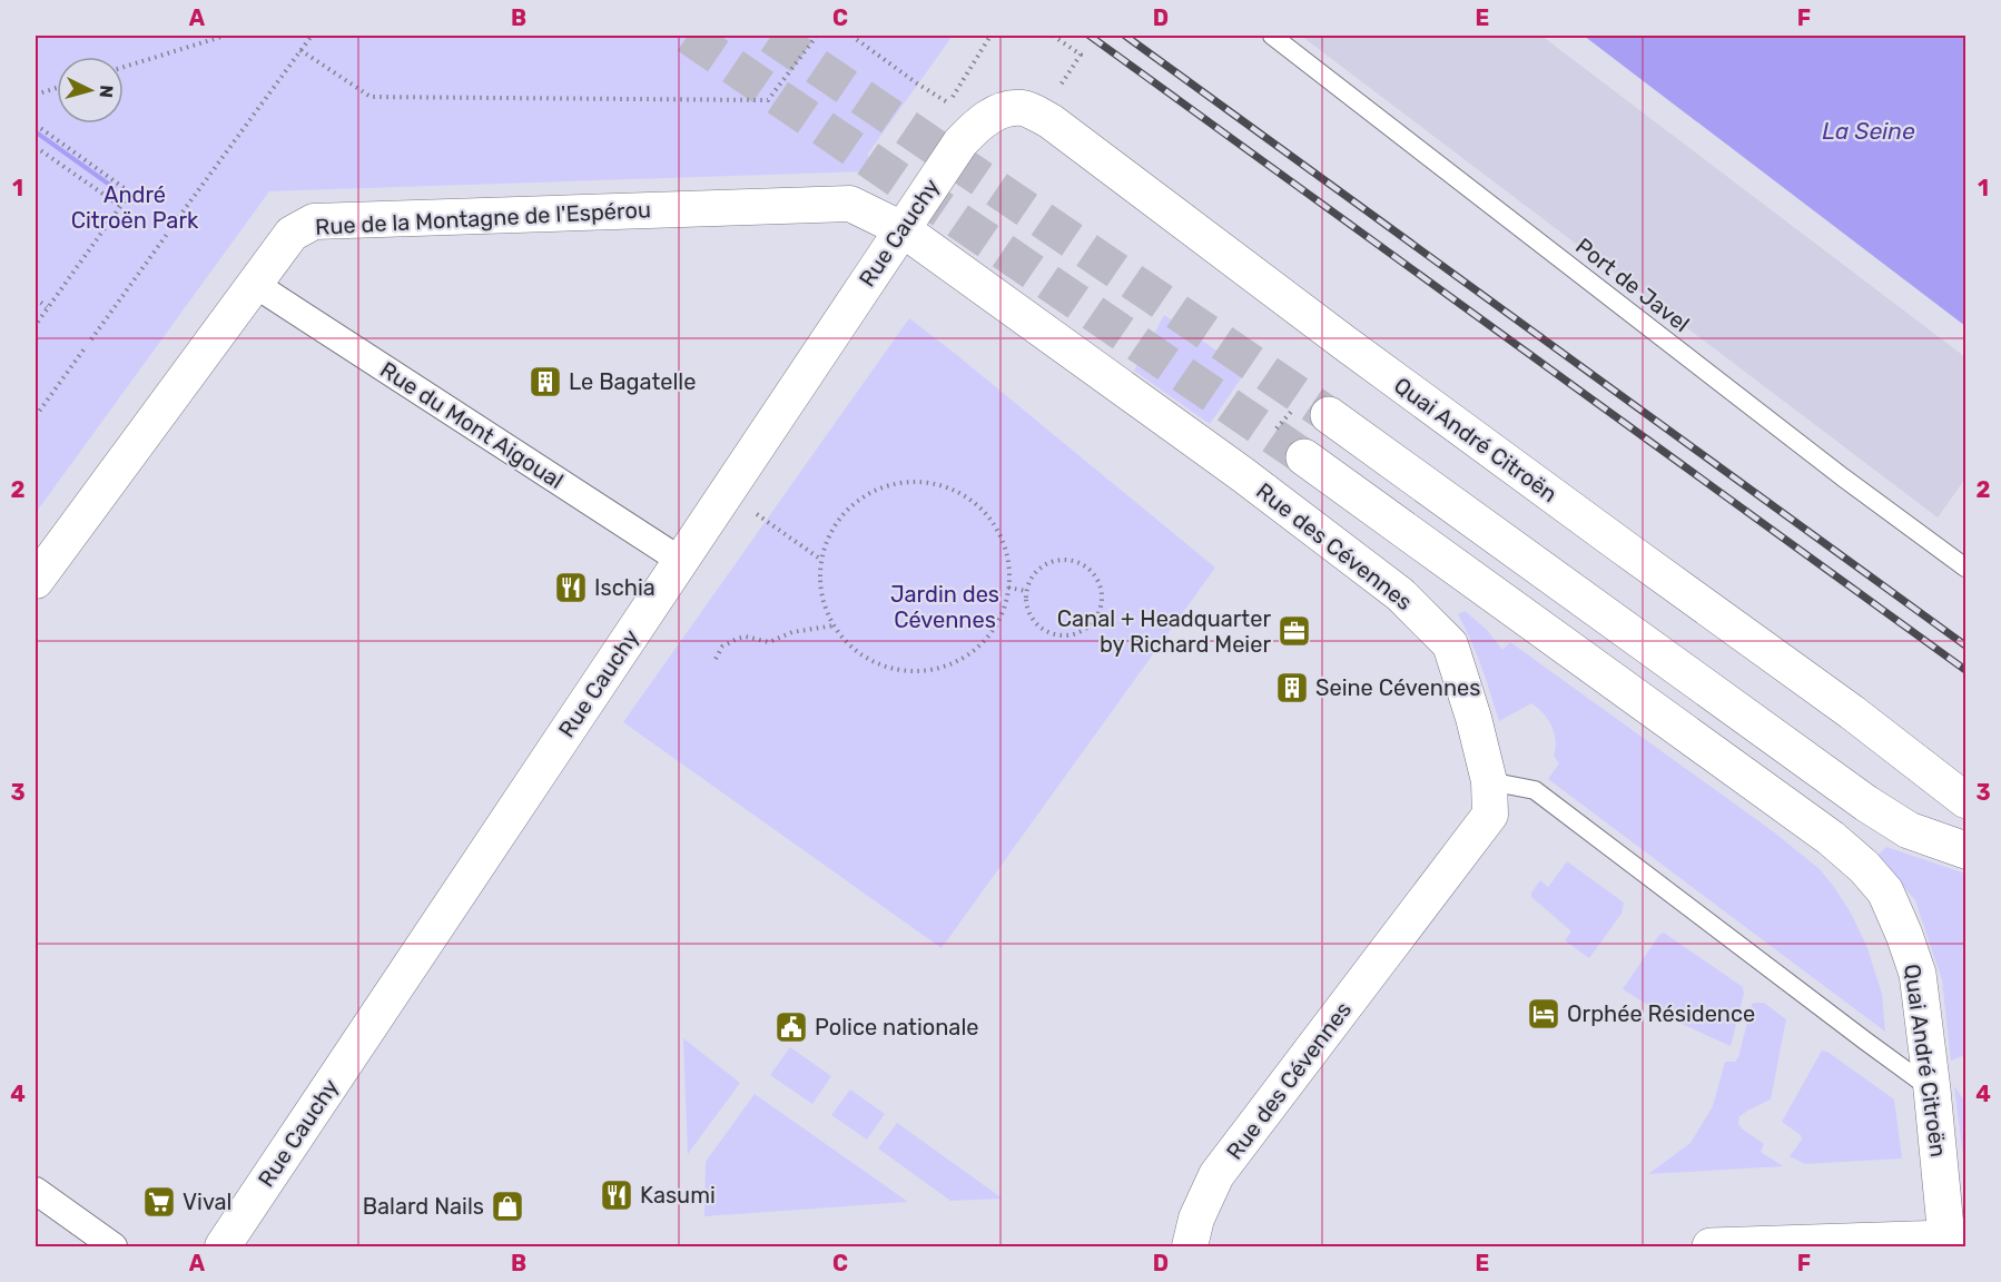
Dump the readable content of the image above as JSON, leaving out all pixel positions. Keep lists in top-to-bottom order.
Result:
{
  "streets": {
    "main road": ["Quai André Citroën"],
    "street": [
      "Rue de la Montagne de l'Espérou",
      "Rue Cauchy",
      "Rue du Mont Aigoual",
      "Rue des Cévennes"
    ],
    "lane": ["Port de Javel"]
  },
  "crossings": [
    ["Rue de la Montagne de l'Espérou", "Rue Cauchy"],
    ["Rue de la Montagne de l'Espérou", "Rue des Cévennes"],
    ["Rue Cauchy", "Rue du Mont Aigoual"],
    ["Rue Cauchy", "Quai André Citroën"],
    ["Rue Cauchy", "Rue des Cévennes"]
  ],
  "water": ["La Seine"],
  "parks": ["André Citroën Park", "Jardin des Cévennes"],
  "places": {
    "building": ["Le Bagatelle", "Seine Cévennes"],
    "restaurant": ["Ischia", "Kasumi"],
    "office": ["Canal + Headquarter by Richard Meier"],
    "hotel": ["Orphée Résidence"],
    "public building": ["Police nationale"],
    "supermarket": ["Vival"],
    "shop": ["Balard Nails"]
  },
  "north": "right",
  "grid": {
    "columns": [
      "A",
      "B",
      "C",
      "D",
      "E",
      "F"
    ],
    "rows": [
      "1",
      "2",
      "3",
      "4"
    ]
  }
}
